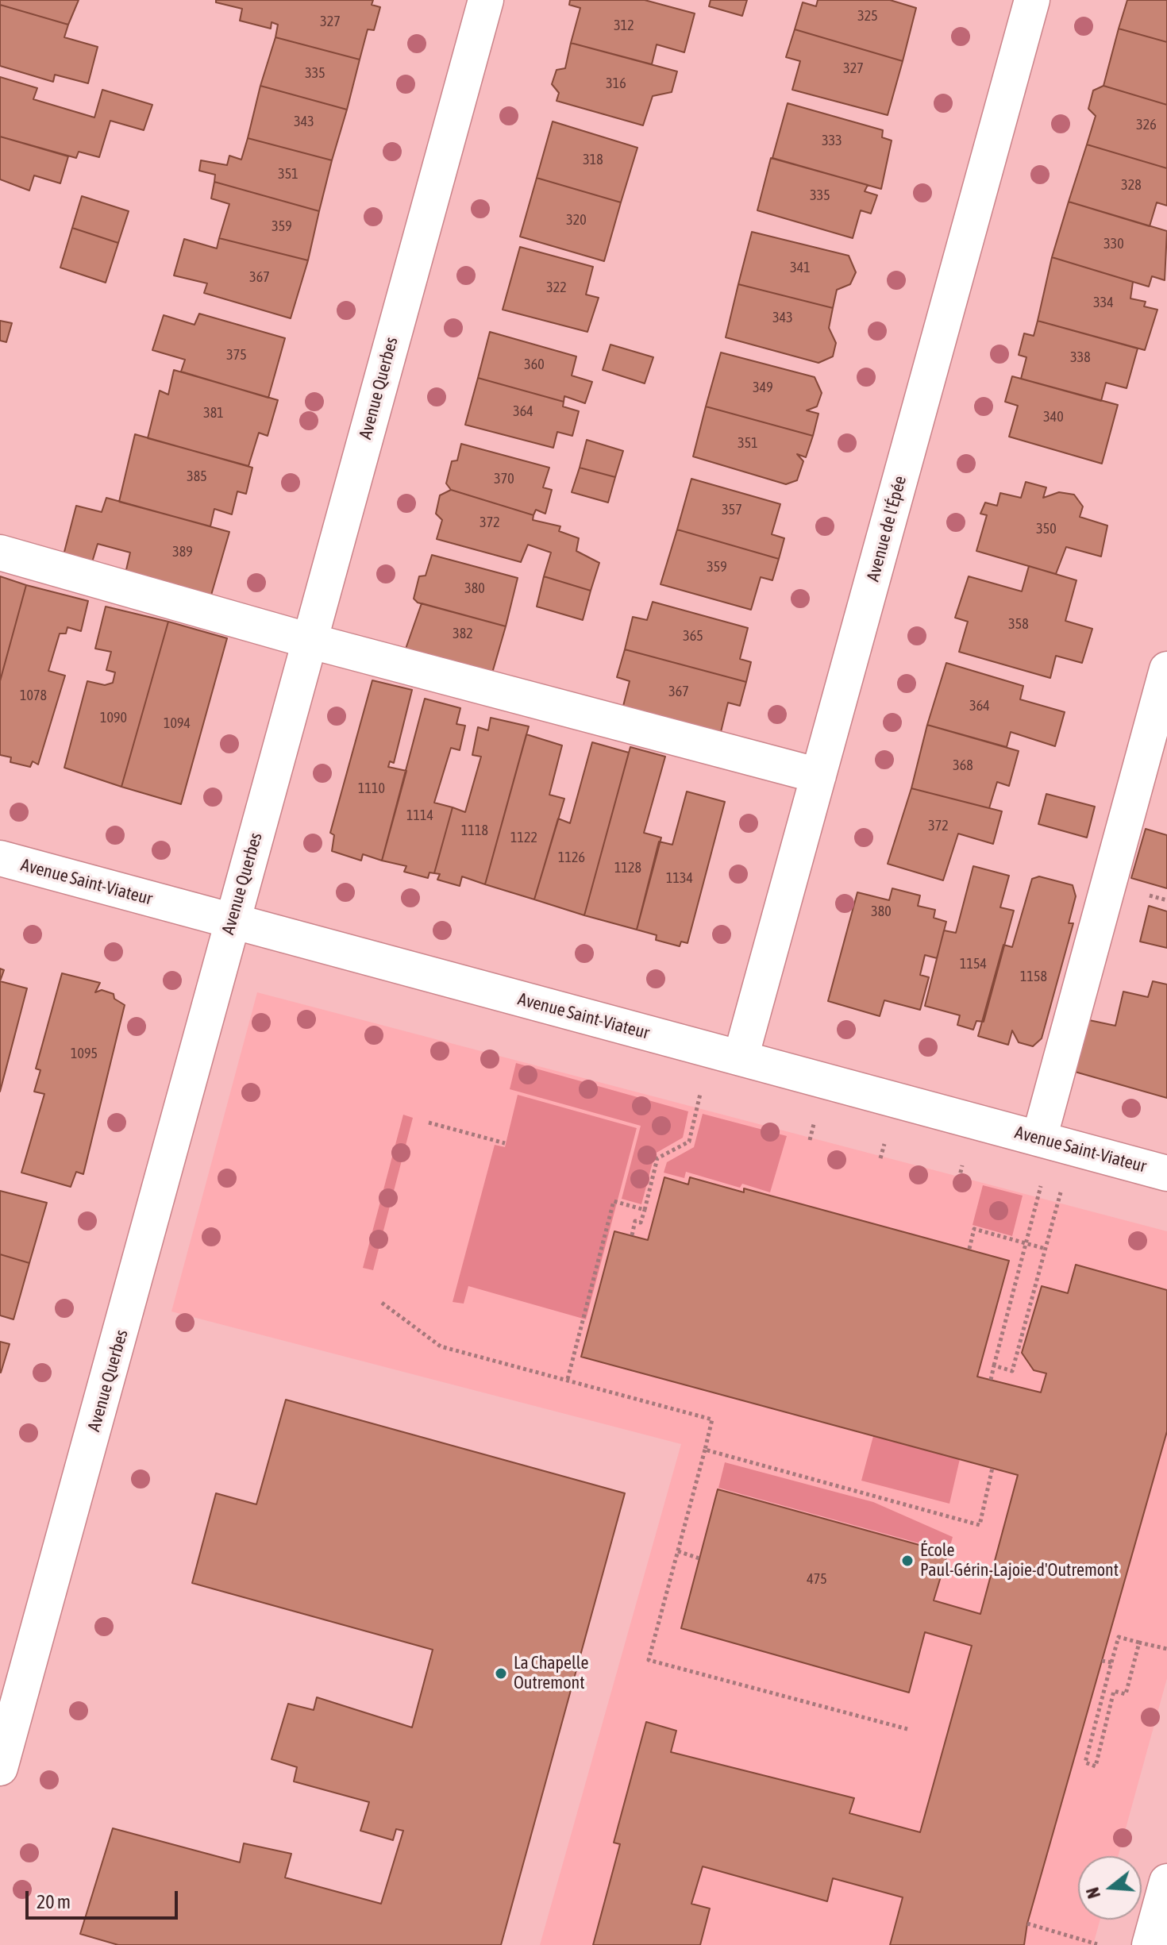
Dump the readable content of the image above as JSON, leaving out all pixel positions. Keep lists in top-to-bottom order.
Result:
{
  "streets": {
    "street": ["Avenue Querbes", "Avenue de l'Épée", "Avenue Saint-Viateur"]
  },
  "crossings": [
    ["Avenue Querbes", "Avenue Saint-Viateur"],
    ["Avenue de l'Épée", "Avenue Saint-Viateur"]
  ],
  "places": ["École Paul-Gérin-Lajoie-d'Outremont", "La Chapelle Outremont"],
  "house_numbers": [
    "325",
    "327",
    "312",
    "327",
    "335",
    "316",
    "343",
    "326",
    "333",
    "318",
    "351",
    "328",
    "335",
    "320",
    "359",
    "330",
    "341",
    "367",
    "322",
    "334",
    "343",
    "375",
    "338",
    "360",
    "349",
    "364",
    "381",
    "340",
    "351",
    "385",
    "370",
    "357",
    "372",
    "350",
    "389",
    "359",
    "380",
    "358",
    "382",
    "365",
    "367",
    "1078",
    "364",
    "1090",
    "1094",
    "368",
    "1110",
    "1114",
    "372",
    "1118",
    "1122",
    "1126",
    "1128",
    "1134",
    "380",
    "1154",
    "1158",
    "1095",
    "475"
  ],
  "scale_bar": "20 m",
  "north": "left"
}
